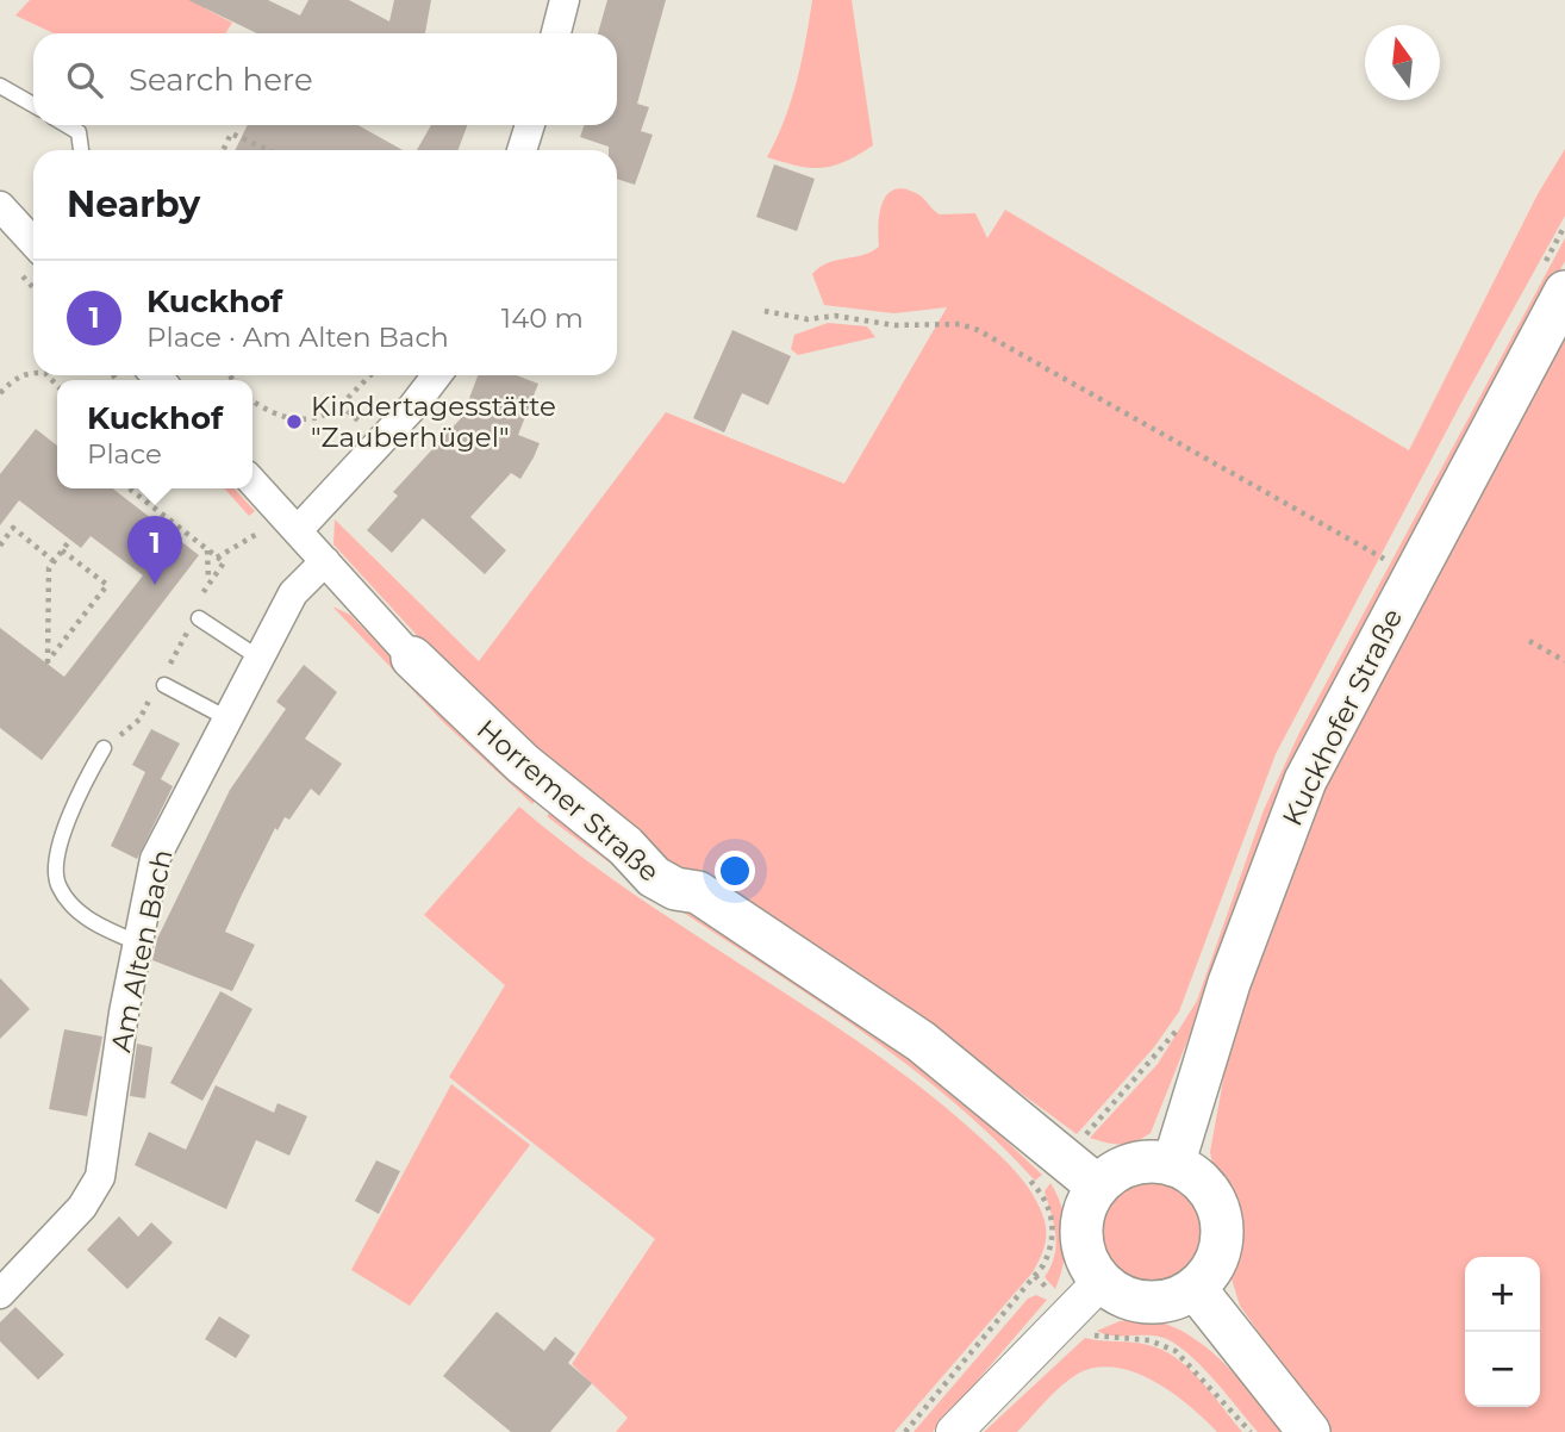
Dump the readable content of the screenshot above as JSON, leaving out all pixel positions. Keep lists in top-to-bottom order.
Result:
{
  "streets": {
    "main road": ["Kuckhofer Straße", "Horremer Straße"],
    "street": ["Am Alten Bach"]
  },
  "crossings": [
    ["Kuckhofer Straße", "Horremer Straße"],
    ["Horremer Straße", "Am Alten Bach"]
  ],
  "places": ["Kindertagesstätte \"Zauberhügel\""],
  "north": "top",
  "page": {
    "search": "Search here",
    "heading": "Nearby",
    "list": [
      {
        "mark": "1",
        "name": "Kuckhof",
        "note": "Place · Am Alten Bach",
        "value": "140 m"
      }
    ],
    "popup": ["Kuckhof", "Place"],
    "pins": "1",
    "map_buttons": ["+", "−"]
  }
}
